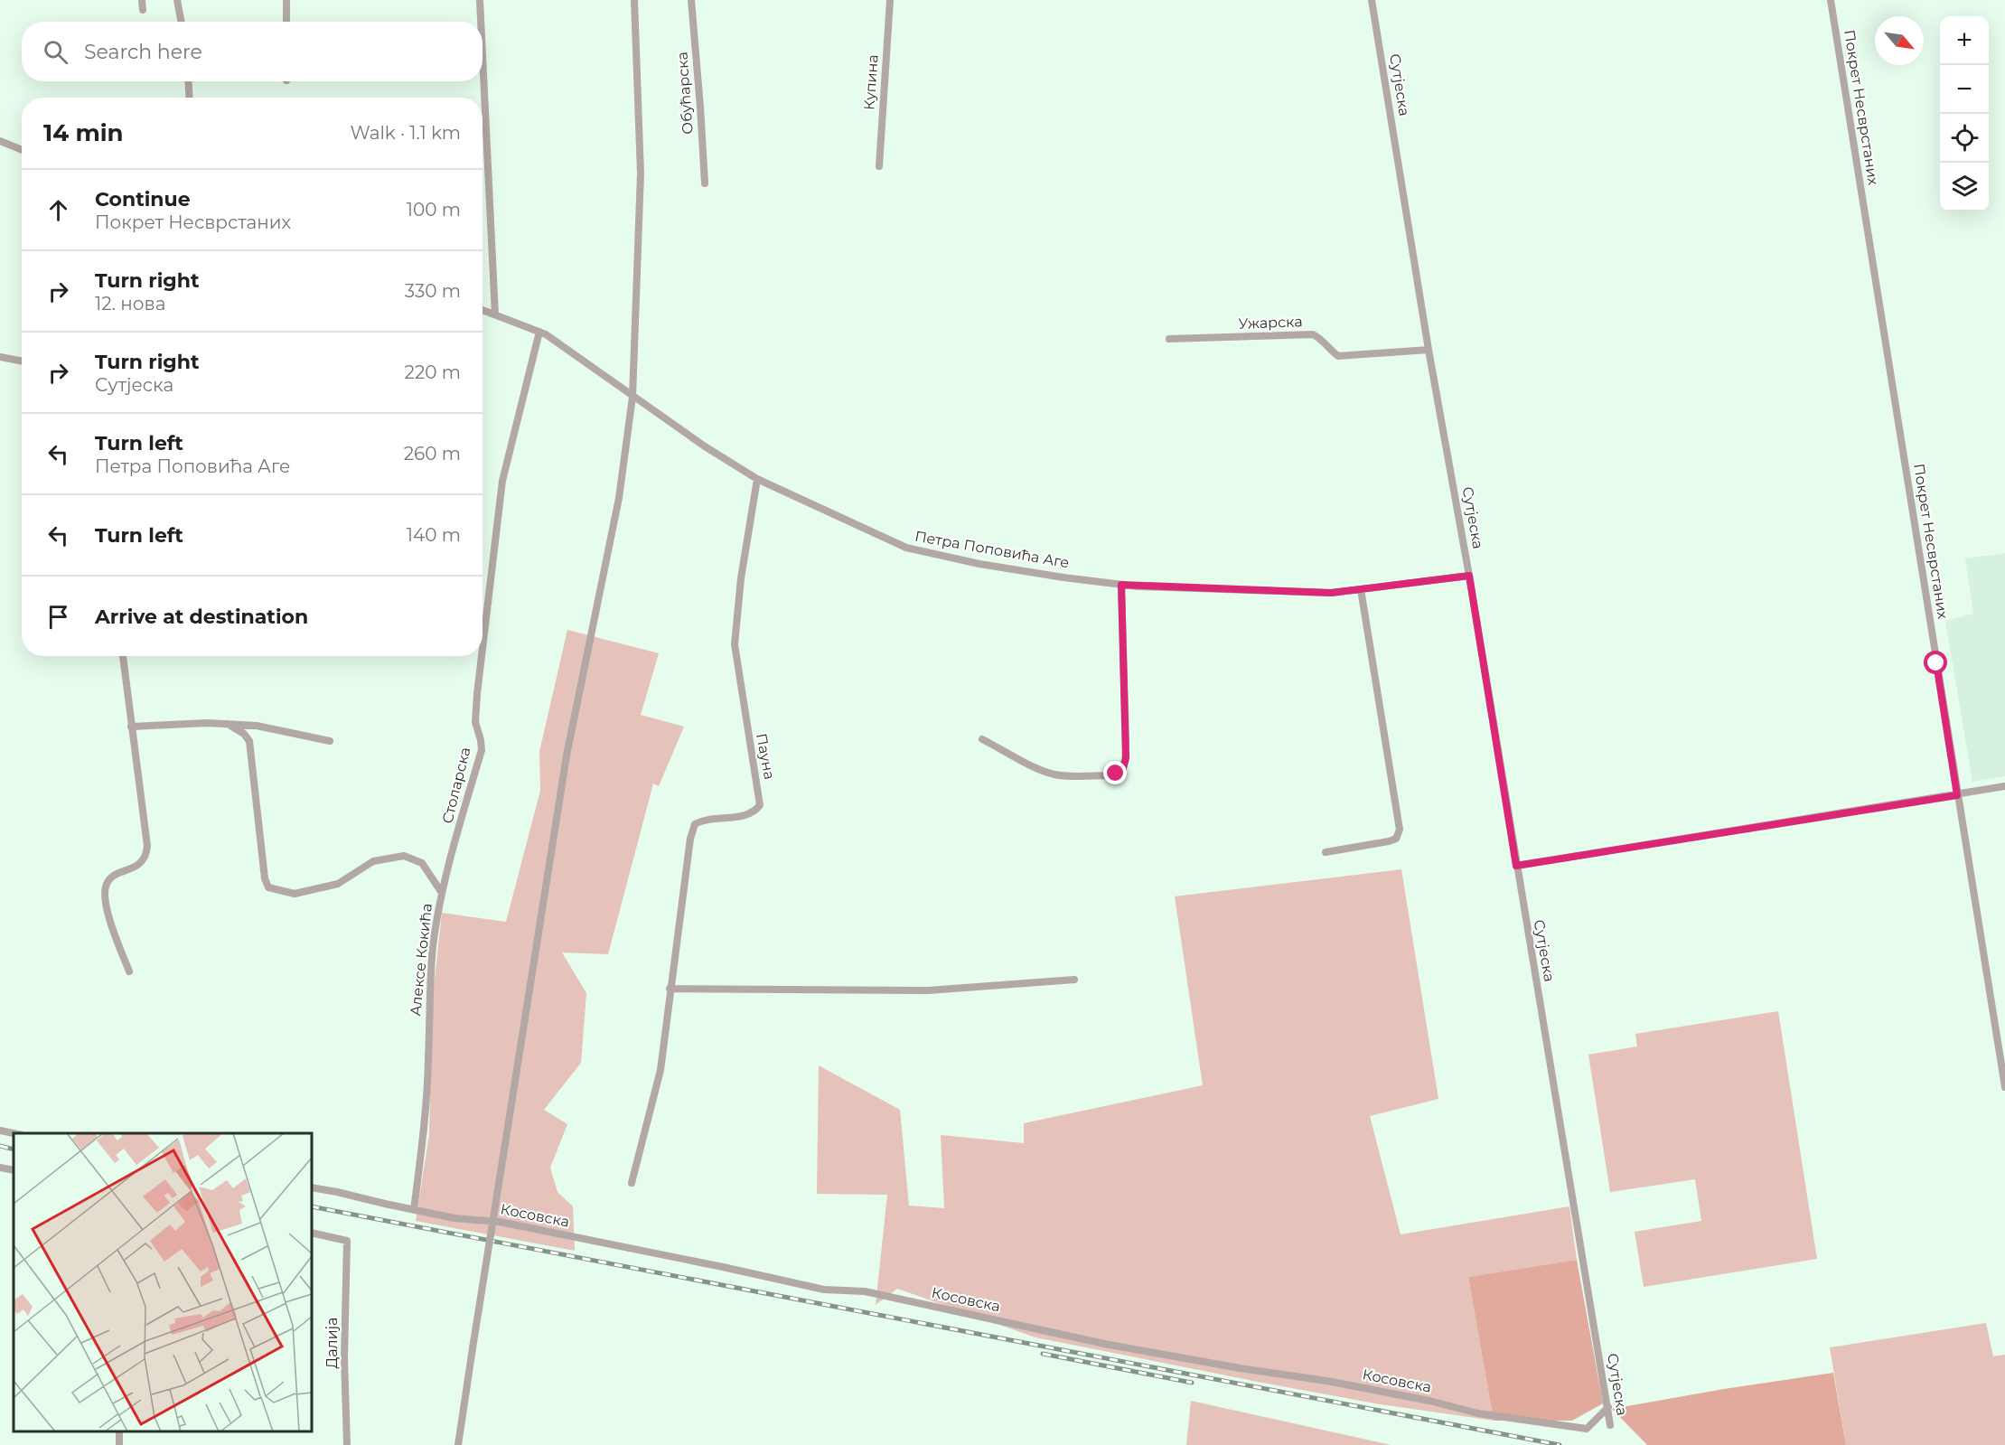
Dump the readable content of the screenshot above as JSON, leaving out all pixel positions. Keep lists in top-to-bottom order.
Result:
{
  "streets": {
    "street": [
      "Купина",
      "Сутјеска",
      "Обућарска",
      "Покрет Несврстаних",
      "Ужарска",
      "Петра Поповића Аге",
      "Пауна",
      "Столарска",
      "Алексе Кокића",
      "Косовска",
      "Далија"
    ]
  },
  "crossings": [
    ["Сутјеска", "Ужарска"],
    ["Сутјеска", "Петра Поповића Аге"],
    ["Сутјеска", "Косовска"],
    ["Петра Поповића Аге", "Пауна"],
    ["Петра Поповића Аге", "Столарска"],
    ["Столарска", "Алексе Кокића"],
    ["Алексе Кокића", "Косовска"]
  ],
  "north": "bottom right",
  "page": {
    "map_buttons": ["+", "−"],
    "search": "Search here",
    "heading": ["14 min", "Walk · 1.1 km"],
    "list": [
      ["Continue", "Покрет Несврстаних", "100 m"],
      ["Turn right", "12. нова", "330 m"],
      ["Turn right", "Сутјеска", "220 m"],
      ["Turn left", "Петра Поповића Аге", "260 m"],
      ["Turn left", "140 m"],
      "Arrive at destination"
    ]
  }
}
